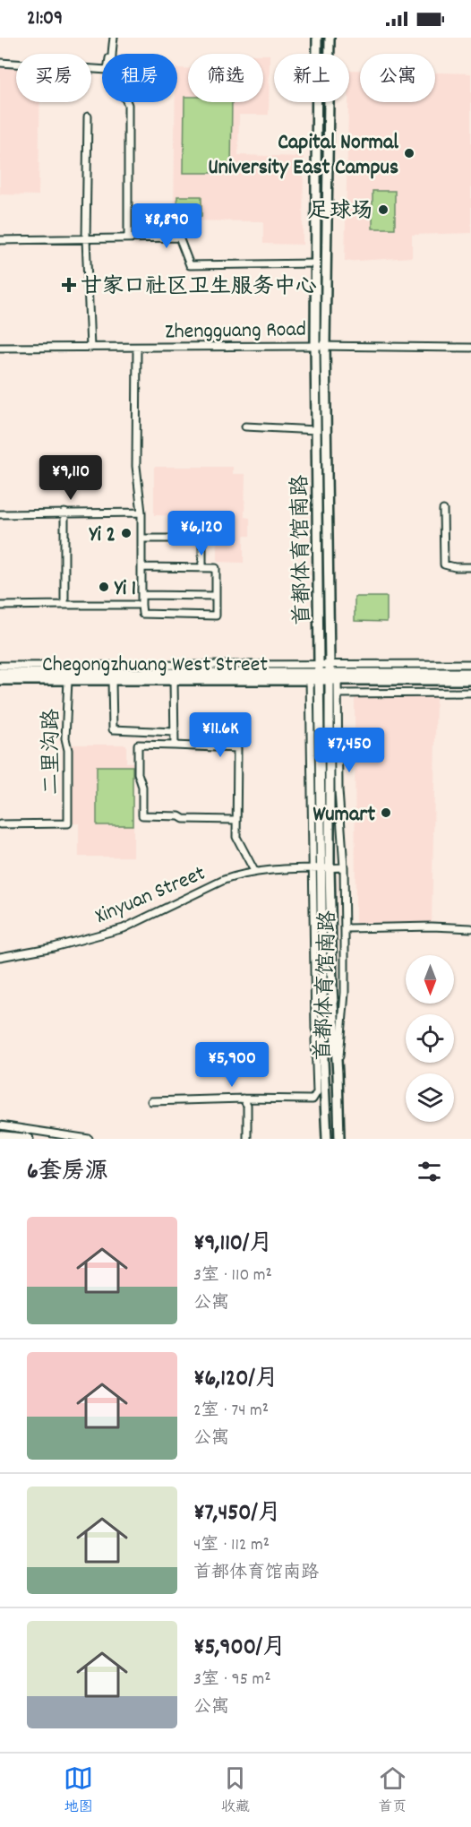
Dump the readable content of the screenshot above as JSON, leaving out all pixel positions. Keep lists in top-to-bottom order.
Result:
{
  "streets": {
    "main road": ["首都体育馆南路", "Chegongzhuang West Street"],
    "street": ["Zhengguang Road", "二里沟路", "Xinyuan Street"]
  },
  "crossings": [
    ["Zhengguang Road", "首都体育馆南路"],
    ["首都体育馆南路", "Chegongzhuang West Street"],
    ["首都体育馆南路", "Xinyuan Street"],
    ["Chegongzhuang West Street", "二里沟路"]
  ],
  "places": {
    "other": [
      "Capital Normal University East Campus",
      "足球场",
      "Yi 2",
      "Yi 1",
      "Wumart"
    ],
    "health": ["甘家口社区卫生服务中心"]
  },
  "north": "bottom",
  "page": {
    "status": "21:09",
    "chip": [
      "买房",
      "租房",
      "筛选",
      "新上",
      "公寓"
    ],
    "price": [
      "¥8,890",
      "¥9,110",
      "¥6,120",
      "¥11.6K",
      "¥7,450",
      "¥5,900"
    ],
    "heading": "6套房源",
    "list": [
      {
        "name": "¥9,110/月",
        "note": "3室 · 110 m² · 公寓"
      },
      {
        "name": "¥6,120/月",
        "note": "2室 · 74 m² · 公寓"
      },
      {
        "name": "¥7,450/月",
        "note": "4室 · 112 m² · 首都体育馆南路"
      },
      {
        "name": "¥5,900/月",
        "note": "3室 · 95 m² · 公寓"
      }
    ],
    "tabs": ["地图", "收藏", "首页"]
  }
}
